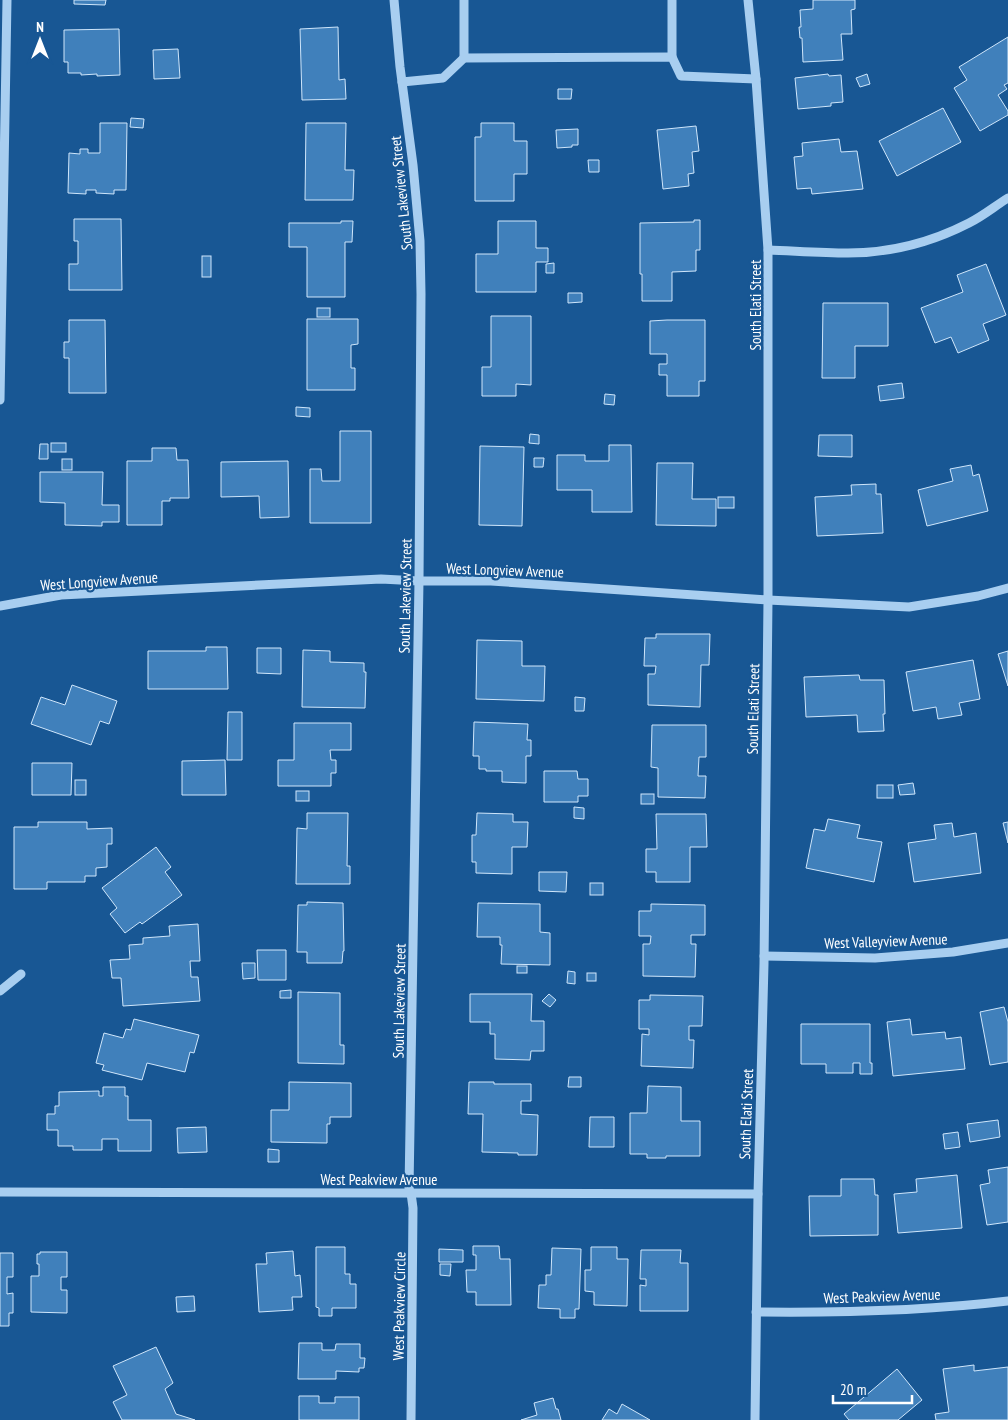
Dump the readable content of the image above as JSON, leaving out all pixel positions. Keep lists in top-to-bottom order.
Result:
{
  "streets": {
    "street": [
      "South Lakeview Street",
      "South Elati Street",
      "West Longview Avenue",
      "West Valleyview Avenue",
      "West Peakview Avenue",
      "West Peakview Circle"
    ]
  },
  "crossings": [
    ["South Lakeview Street", "West Longview Avenue"],
    ["South Lakeview Street", "West Peakview Avenue"],
    ["South Lakeview Street", "West Peakview Circle"],
    ["South Elati Street", "West Longview Avenue"],
    ["South Elati Street", "West Valleyview Avenue"],
    ["South Elati Street", "West Peakview Avenue"],
    ["West Peakview Avenue", "West Peakview Circle"]
  ],
  "scale_bar": "20 m",
  "north": "top"
}
